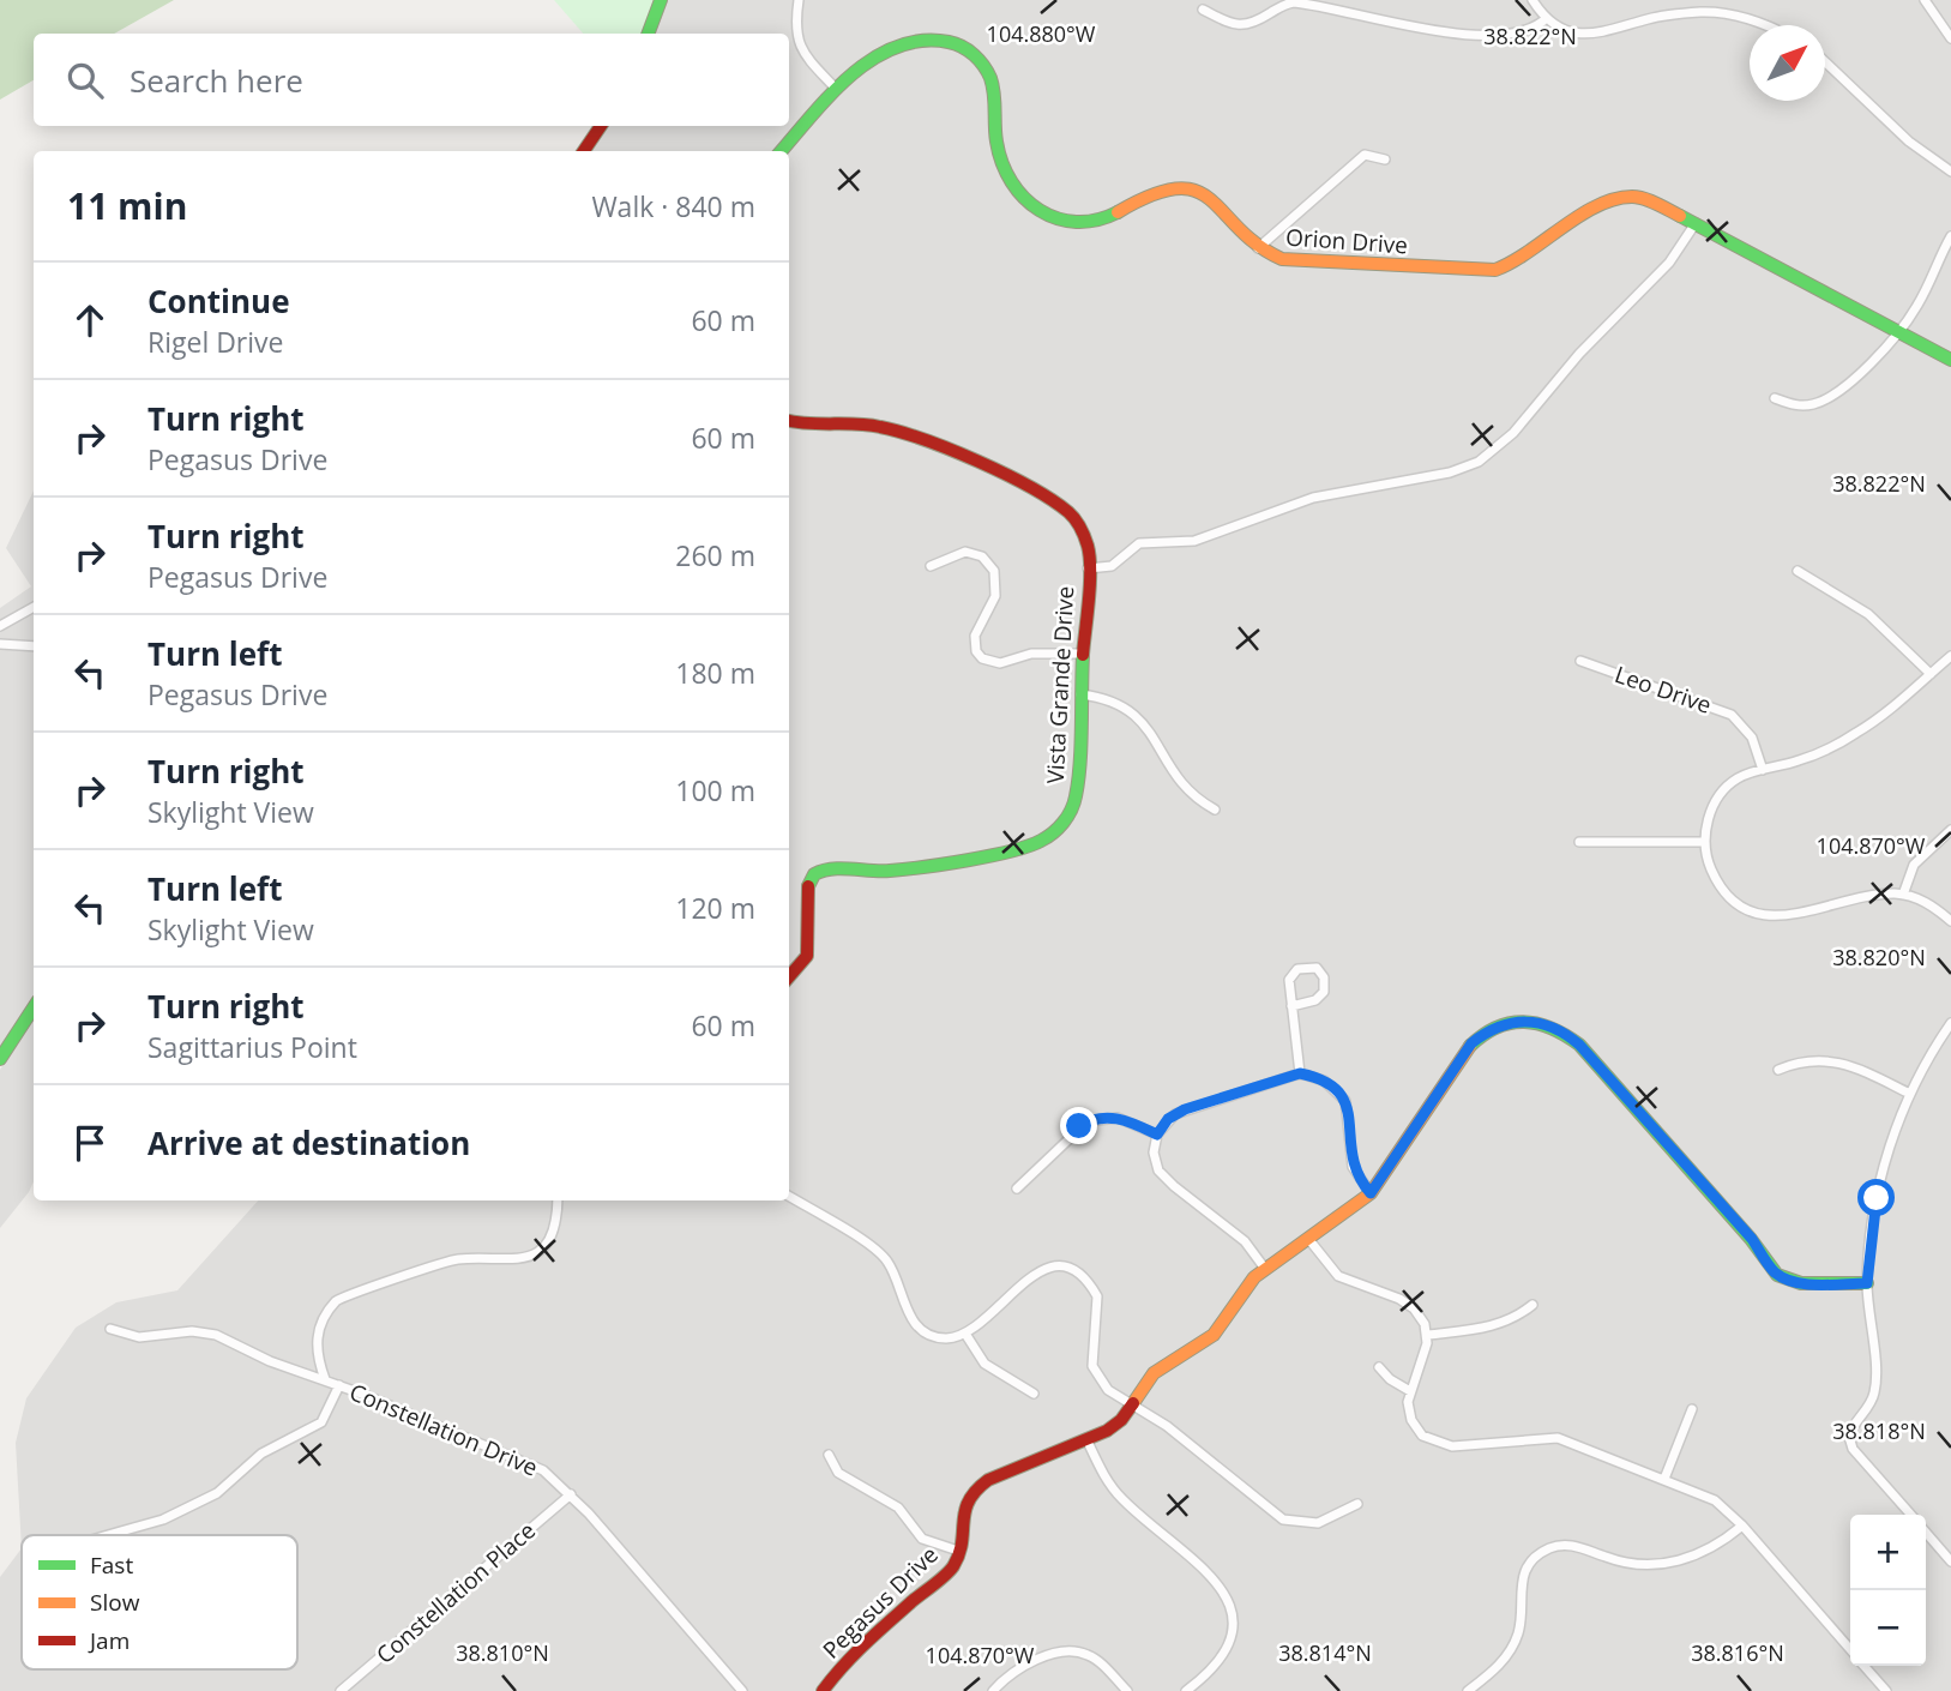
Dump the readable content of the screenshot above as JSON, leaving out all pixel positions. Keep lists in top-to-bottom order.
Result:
{
  "streets": {
    "street": [
      "Orion Drive",
      "Vista Grande Drive",
      "Leo Drive",
      "Constellation Drive",
      "Constellation Place",
      "Pegasus Drive"
    ]
  },
  "crossings": [
    ["Constellation Drive", "Constellation Place"]
  ],
  "legend": ["Fast", "Slow", "Jam"],
  "north": "top right",
  "page": {
    "search": "Search here",
    "heading": ["11 min", "Walk · 840 m"],
    "list": [
      ["Continue", "Rigel Drive", "60 m"],
      ["Turn right", "Pegasus Drive", "60 m"],
      ["Turn right", "Pegasus Drive", "260 m"],
      ["Turn left", "Pegasus Drive", "180 m"],
      ["Turn right", "Skylight View", "100 m"],
      ["Turn left", "Skylight View", "120 m"],
      ["Turn right", "Sagittarius Point", "60 m"],
      "Arrive at destination"
    ],
    "map_buttons": ["+", "−"]
  },
  "coordinates": [
    "104.880°W",
    "38.822°N",
    "104.870°W",
    "38.820°N",
    "38.818°N",
    "38.810°N",
    "38.814°N",
    "38.816°N"
  ]
}
